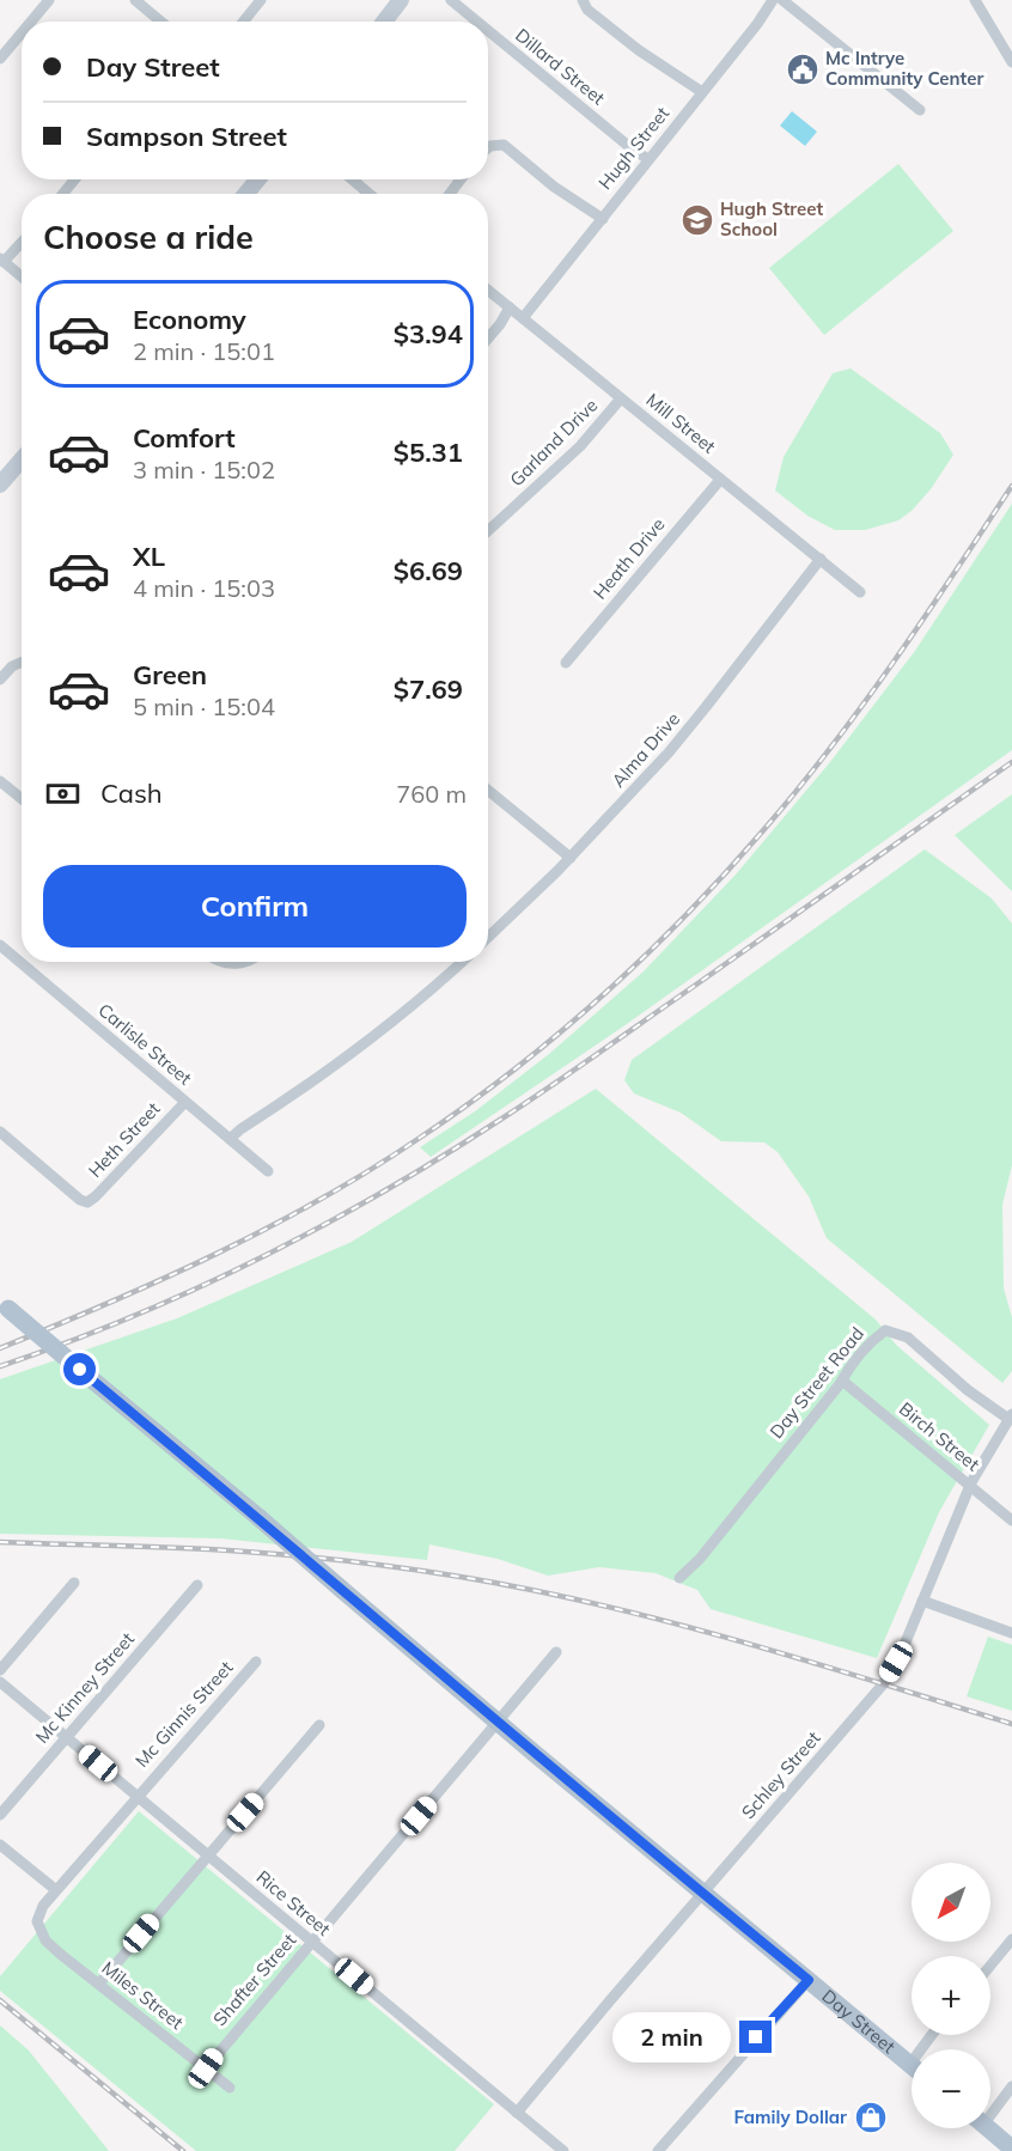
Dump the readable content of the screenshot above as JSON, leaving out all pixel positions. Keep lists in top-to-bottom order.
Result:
{
  "streets": {
    "main road": ["Day Street"],
    "street": [
      "Dillard Street",
      "Hugh Street",
      "Mill Street",
      "Garland Drive",
      "Heath Drive",
      "Alma Drive",
      "Carlisle Street",
      "Heth Street",
      "Day Street Road",
      "Birch Street",
      "Mc Kinney Street",
      "Mc Ginnis Street",
      "Schley Street",
      "Rice Street",
      "Shafter Street",
      "Miles Street"
    ]
  },
  "crossings": [
    ["Dillard Street", "Hugh Street"],
    ["Hugh Street", "Mill Street"],
    ["Mill Street", "Garland Drive"],
    ["Mill Street", "Heath Drive"],
    ["Mill Street", "Alma Drive"],
    ["Carlisle Street", "Heth Street"],
    ["Day Street Road", "Birch Street"],
    ["Day Street Road", "Schley Street"],
    ["Birch Street", "Schley Street"],
    ["Mc Kinney Street", "Rice Street"],
    ["Mc Ginnis Street", "Rice Street"],
    ["Mc Ginnis Street", "Miles Street"],
    ["Schley Street", "Rice Street"],
    ["Schley Street", "Day Street"],
    ["Rice Street", "Shafter Street"],
    ["Shafter Street", "Miles Street"],
    ["Shafter Street", "Day Street"]
  ],
  "places": {
    "public building": ["Mc Intrye Community Center"],
    "school or university": ["Hugh Street School"],
    "shop": ["Family Dollar"]
  },
  "north": "bottom left",
  "page": {
    "banner": ["Day Street", "Sampson Street"],
    "heading": "Choose a ride",
    "list": [
      {
        "name": "Economy",
        "note": "2 min · 15:01",
        "value": "$3.94"
      },
      {
        "name": "Comfort",
        "note": "3 min · 15:02",
        "value": "$5.31"
      },
      {
        "name": "XL",
        "note": "4 min · 15:03",
        "value": "$6.69"
      },
      {
        "name": "Green",
        "note": "5 min · 15:04",
        "value": "$7.69"
      }
    ],
    "pay": ["Cash", "760 m"],
    "buttons": "Confirm",
    "map_buttons": ["+", "−"],
    "bubble": "2 min"
  }
}
